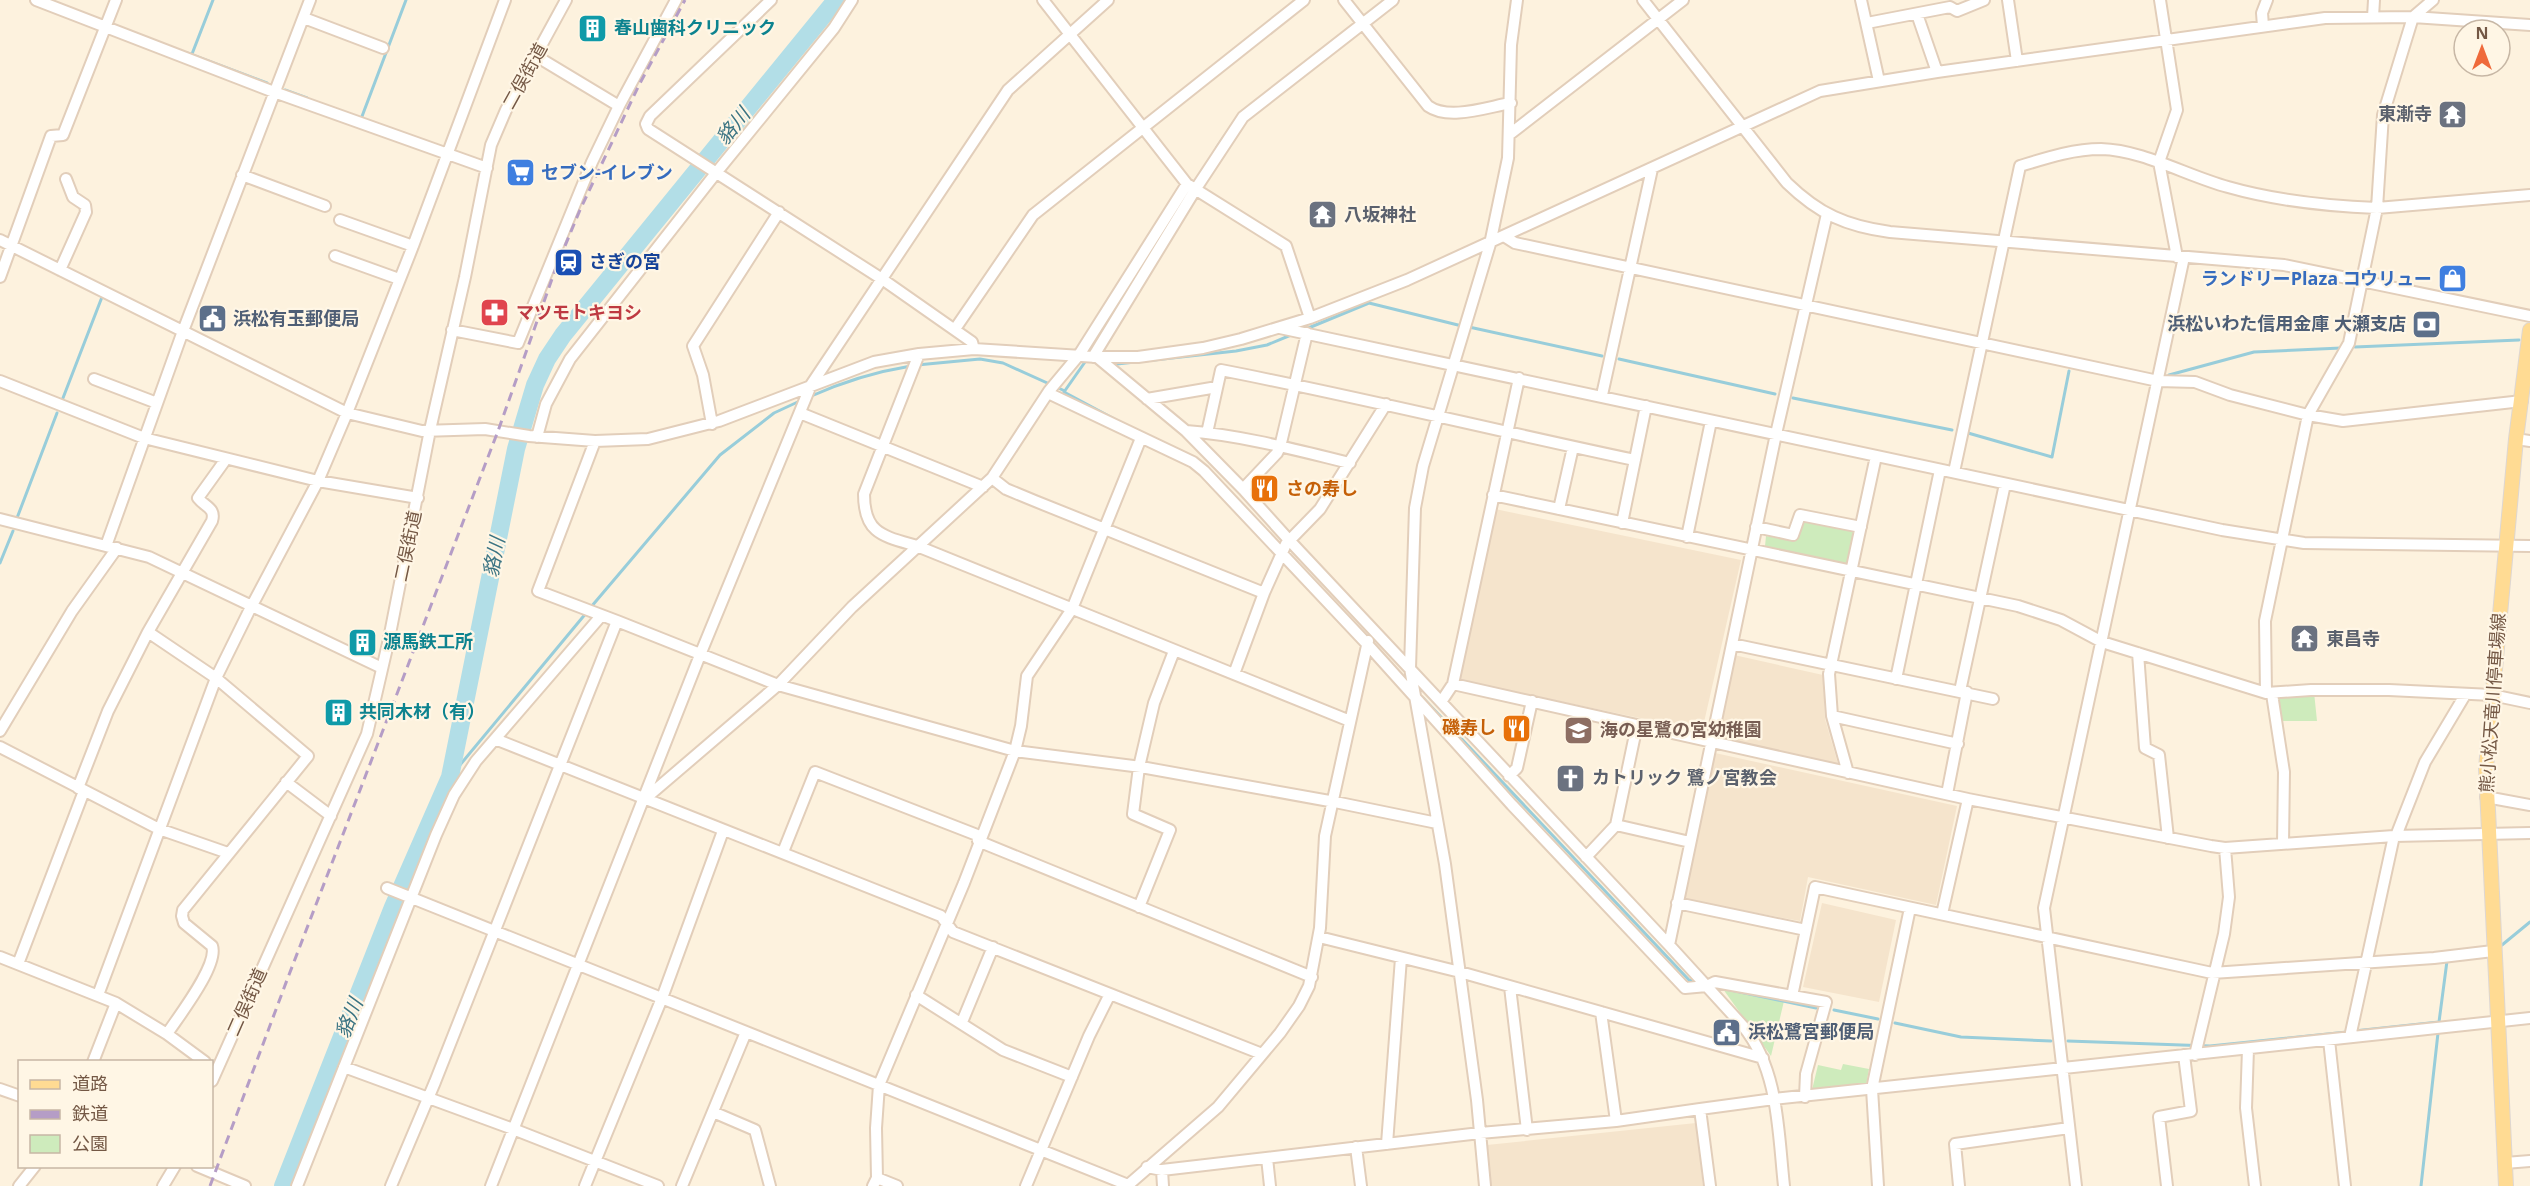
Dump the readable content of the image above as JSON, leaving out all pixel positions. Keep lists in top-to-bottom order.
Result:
{
  "streets": {
    "main road": ["熊小松天竜川停車場線"],
    "street": ["二俣街道"]
  },
  "water": ["貉川"],
  "places": {
    "building": ["春山歯科クリニック", "源馬鉄工所", "共同木材（有）"],
    "temple": ["東漸寺", "八坂神社", "東昌寺"],
    "supermarket": ["セブン-イレブン"],
    "station": ["さぎの宮"],
    "shop": ["ランドリーPlaza コウリュー"],
    "pharmacy": ["マツモトキヨシ"],
    "public building": ["浜松有玉郵便局", "浜松鷺宮郵便局"],
    "bank": ["浜松いわた信用金庫 大瀬支店"],
    "restaurant": ["さの寿し", "磯寿し"],
    "school or university": ["海の星鷺の宮幼稚園"],
    "church": ["カトリック 鷺ノ宮教会"]
  },
  "legend": ["道路", "鉄道", "公園"],
  "north": "top"
}
